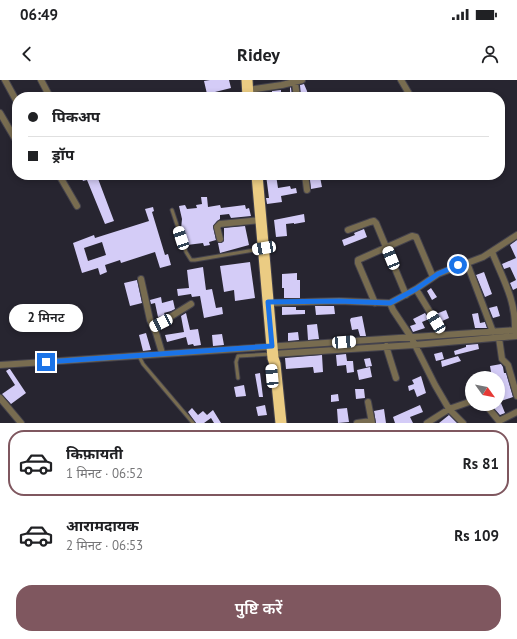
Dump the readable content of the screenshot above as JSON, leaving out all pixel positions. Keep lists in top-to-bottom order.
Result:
{
  "north": "bottom right",
  "page": {
    "status": "06:49",
    "header": "Ridey",
    "banner": ["पिकअप", "ड्रॉप"],
    "bubble": "2 मिनट",
    "list": [
      {
        "name": "किफ़ायती",
        "note": "1 मिनट · 06:52",
        "value": "Rs 81"
      },
      {
        "name": "आरामदायक",
        "note": "2 मिनट · 06:53",
        "value": "Rs 109"
      }
    ],
    "buttons": "पुष्टि करें"
  }
}
